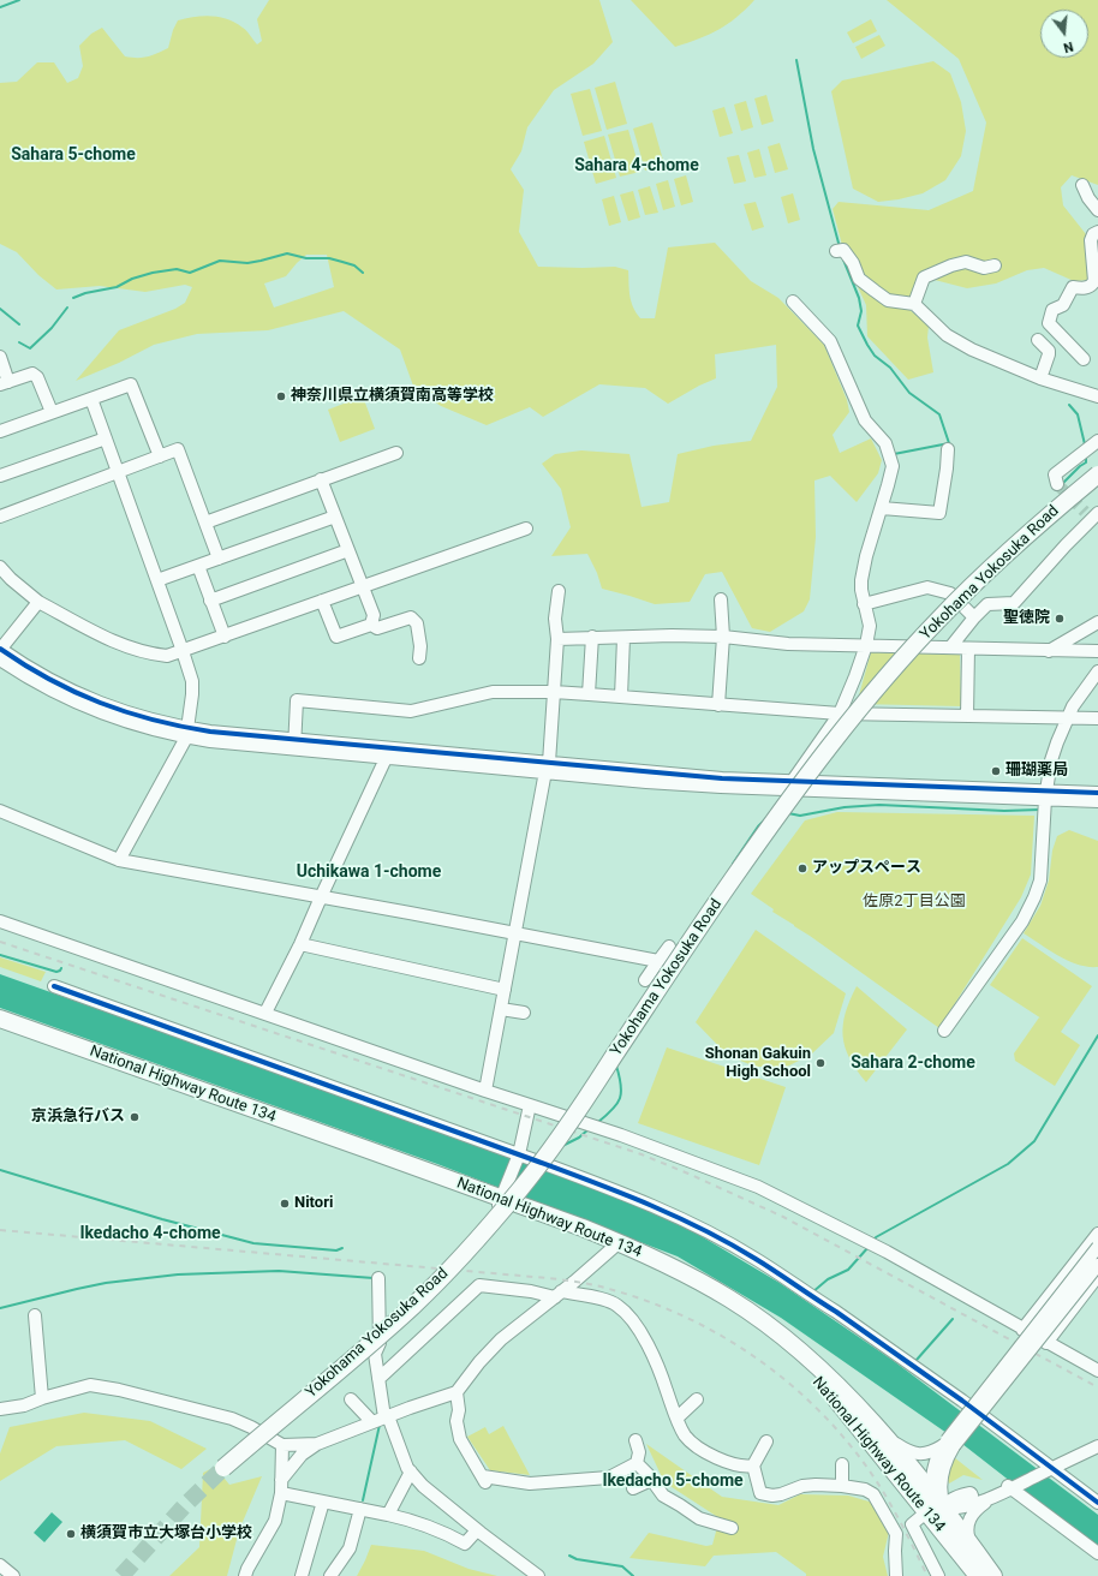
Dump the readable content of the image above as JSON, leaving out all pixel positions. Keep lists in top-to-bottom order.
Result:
{
  "streets": {
    "highway": ["Yokohama Yokosuka Road", "National Highway Route 134"]
  },
  "districts": [
    "Sahara 5-chome",
    "Sahara 4-chome",
    "Uchikawa 1-chome",
    "Sahara 2-chome",
    "Ikedacho 4-chome",
    "Ikedacho 5-chome"
  ],
  "parks": ["佐原2丁目公園"],
  "places": [
    "神奈川県立横須賀南高等学校",
    "聖徳院",
    "珊瑚薬局",
    "アップスペース",
    "Shonan Gakuin High School",
    "京浜急行バス",
    "Nitori",
    "横須賀市立大塚台小学校"
  ],
  "north": "bottom"
}
